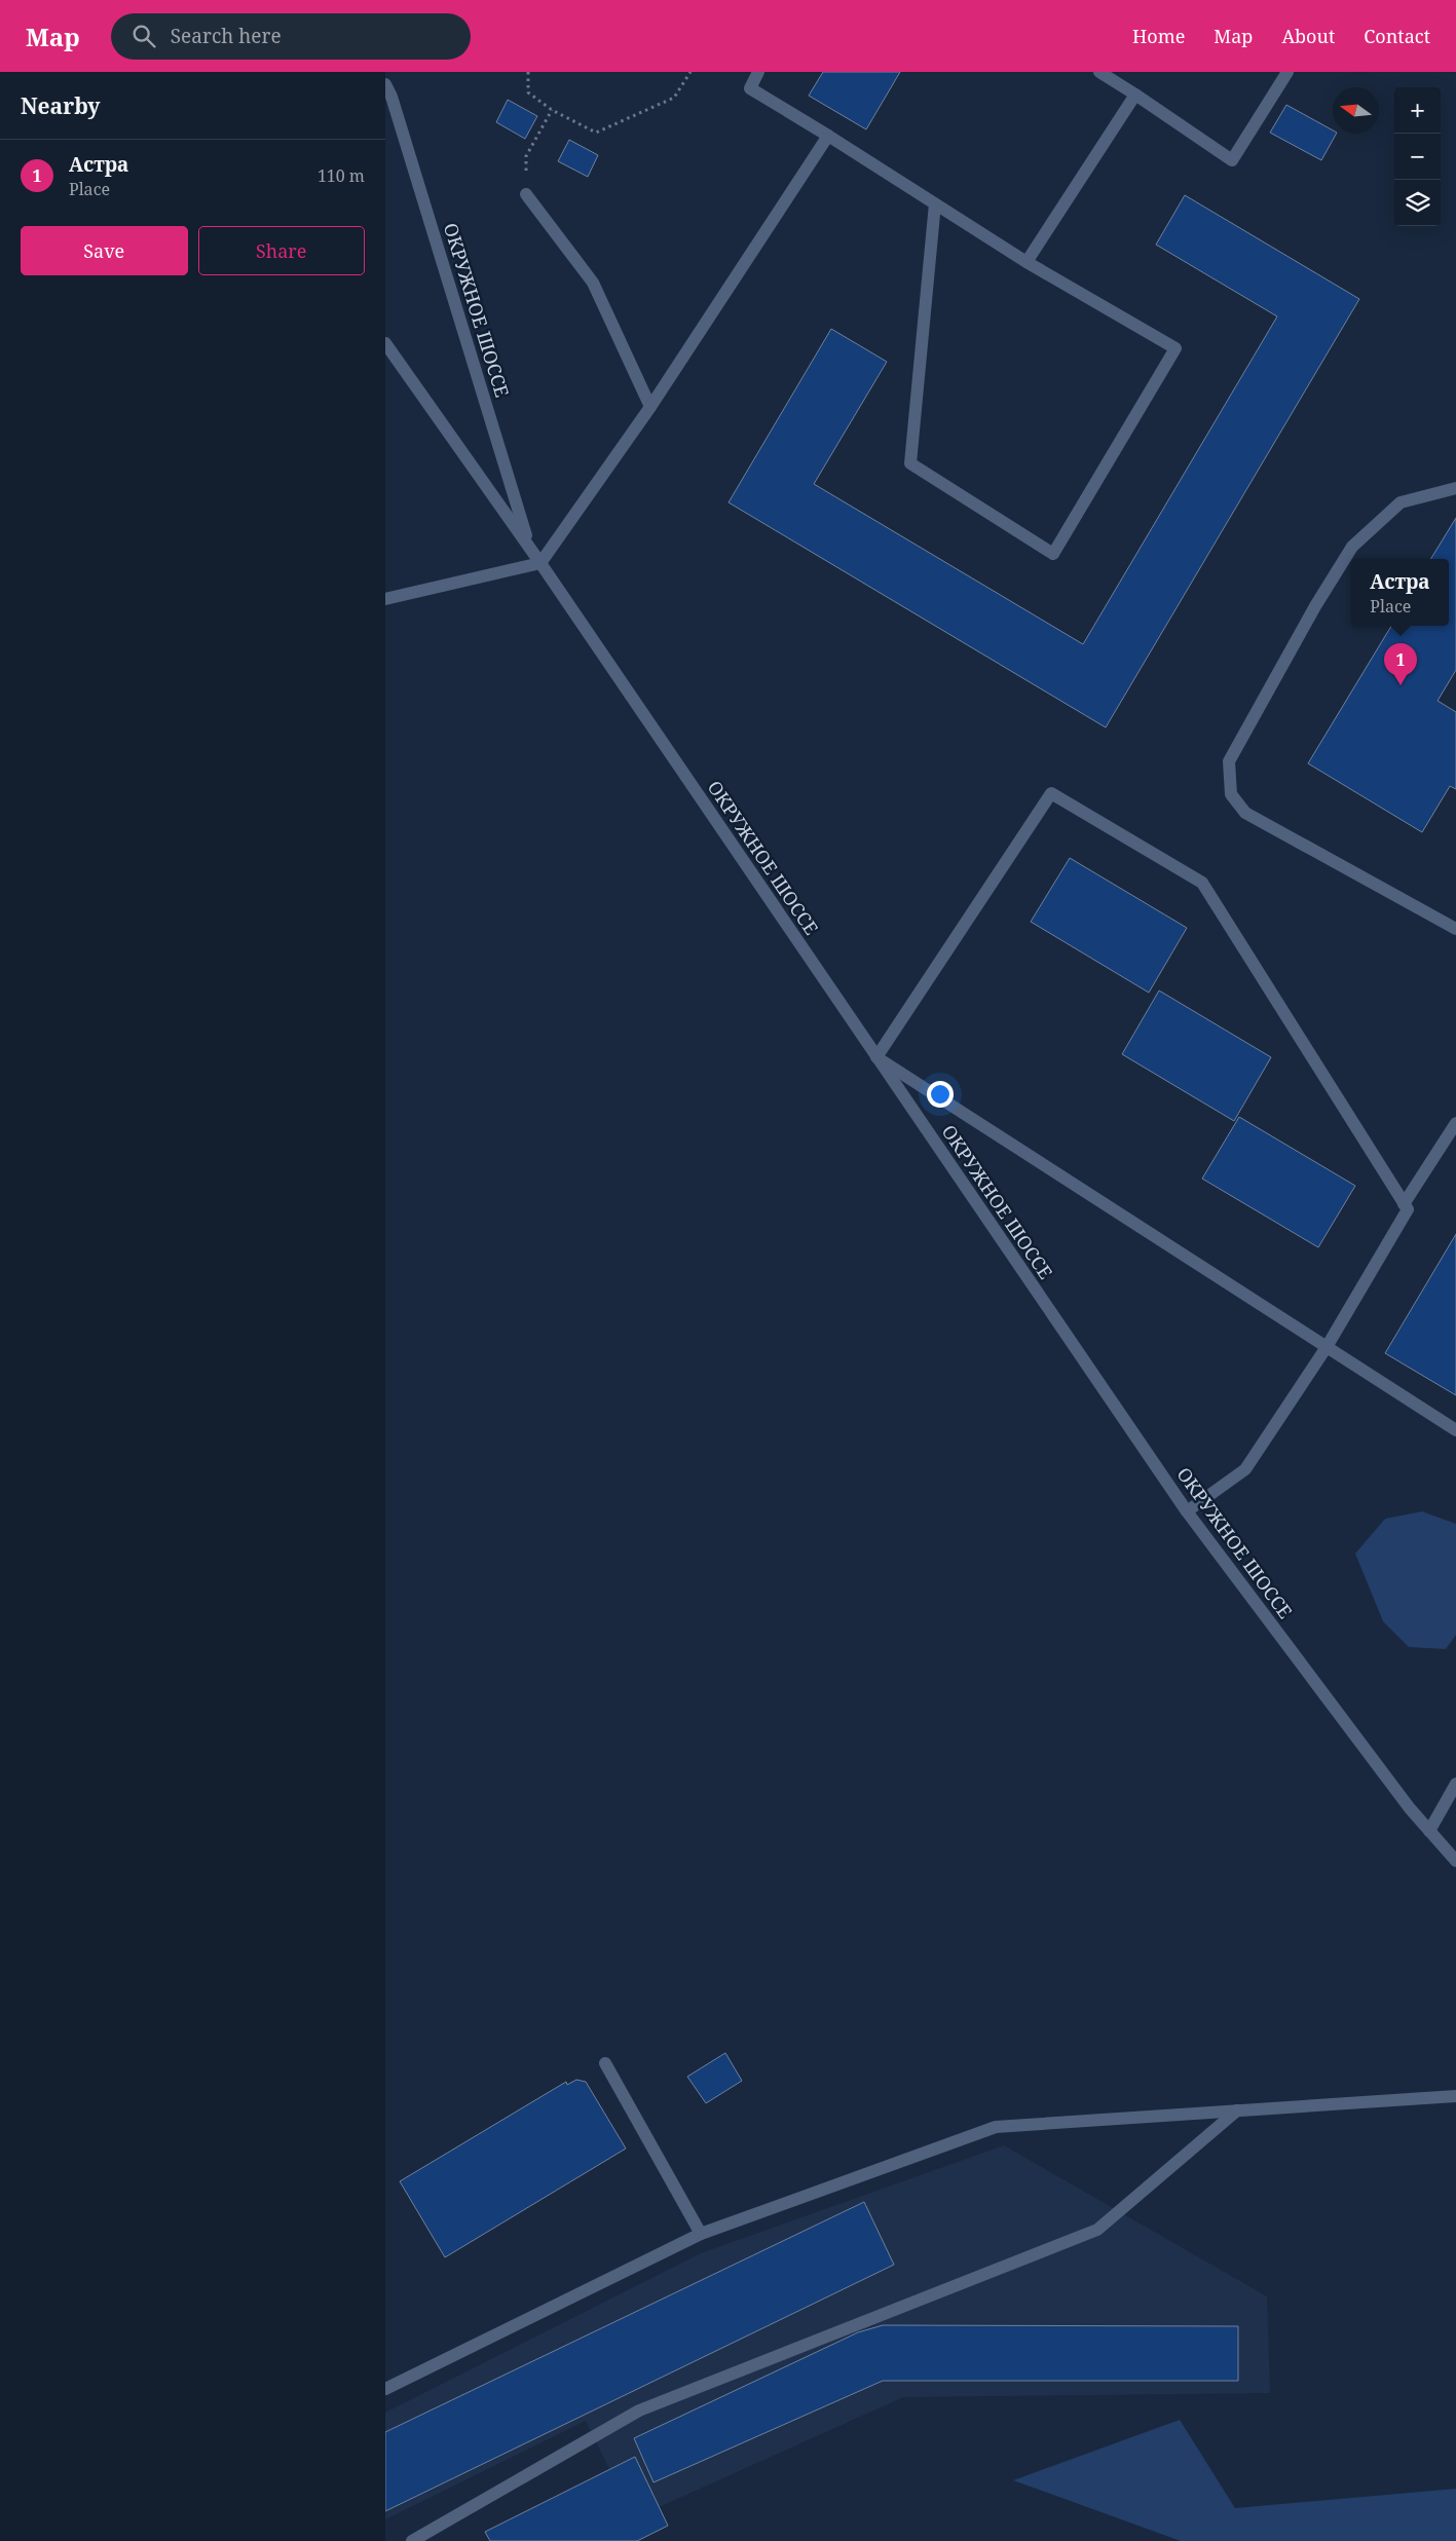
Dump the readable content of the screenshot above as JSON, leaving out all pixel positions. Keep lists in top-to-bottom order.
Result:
{
  "streets": {
    "street": ["ОКРУЖНОЕ ШОССЕ"]
  },
  "north": "left",
  "page": {
    "header": "Map",
    "search": "Search here",
    "nav": [
      "Home",
      "Map",
      "About",
      "Contact"
    ],
    "heading": "Nearby",
    "map_buttons": ["+", "−"],
    "list": [
      {
        "mark": "1",
        "name": "Астра",
        "note": "Place",
        "value": "110 m"
      }
    ],
    "buttons": ["Save", "Share"],
    "popup": ["Астра", "Place"],
    "pins": "1"
  }
}
